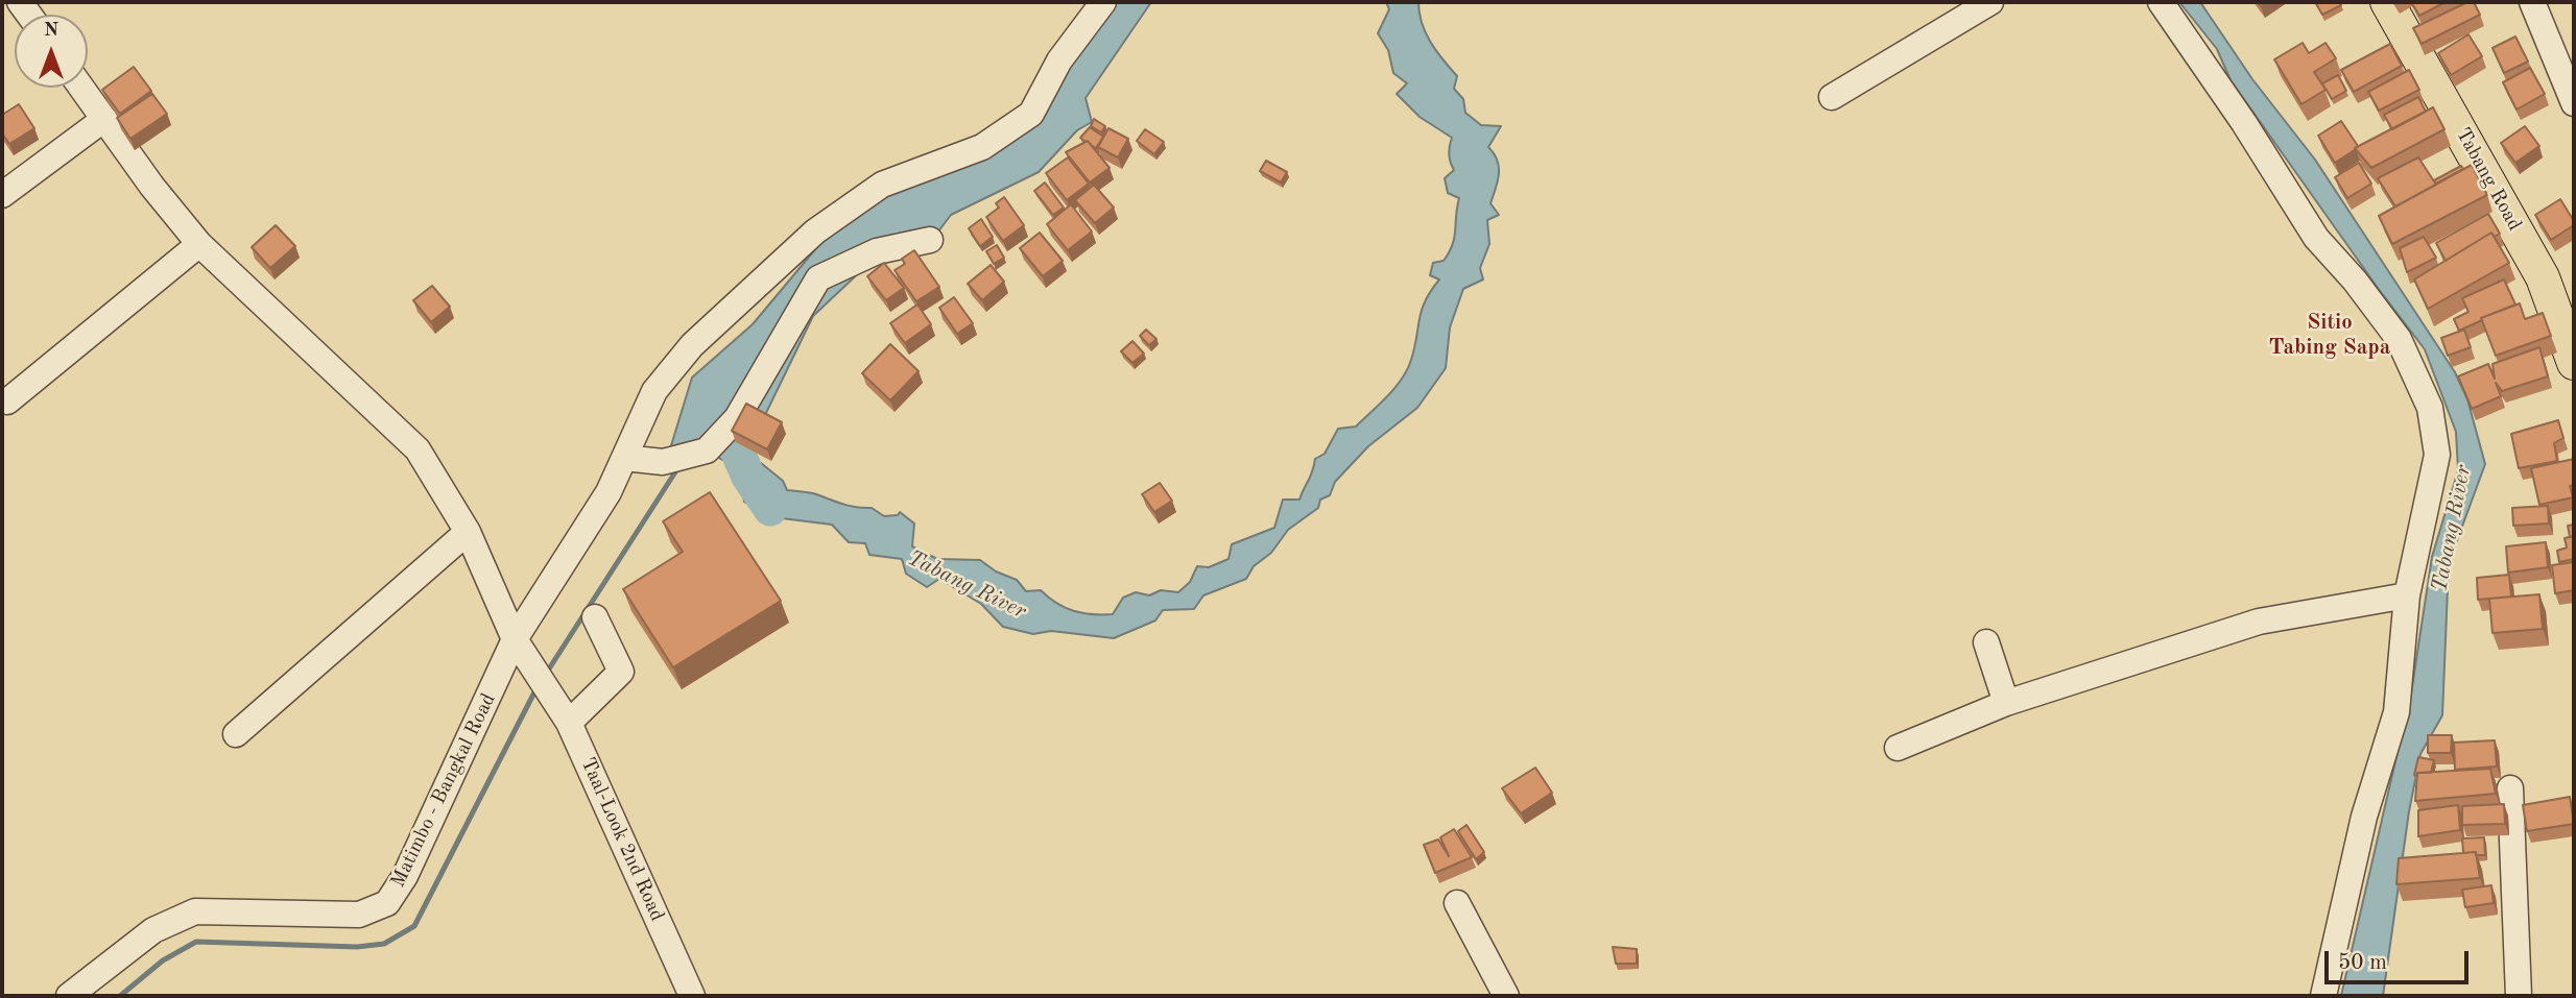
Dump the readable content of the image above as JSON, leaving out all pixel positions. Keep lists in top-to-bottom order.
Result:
{
  "streets": {
    "main road": ["Tabang Road"],
    "street": ["Matimbo - Bangkal Road", "Taal-Look 2nd Road"]
  },
  "crossings": [
    ["Matimbo - Bangkal Road", "Taal-Look 2nd Road"]
  ],
  "districts": ["Sitio Tabing Sapa"],
  "water": ["Tabang River"],
  "scale_bar": "50 m",
  "north": "top"
}
